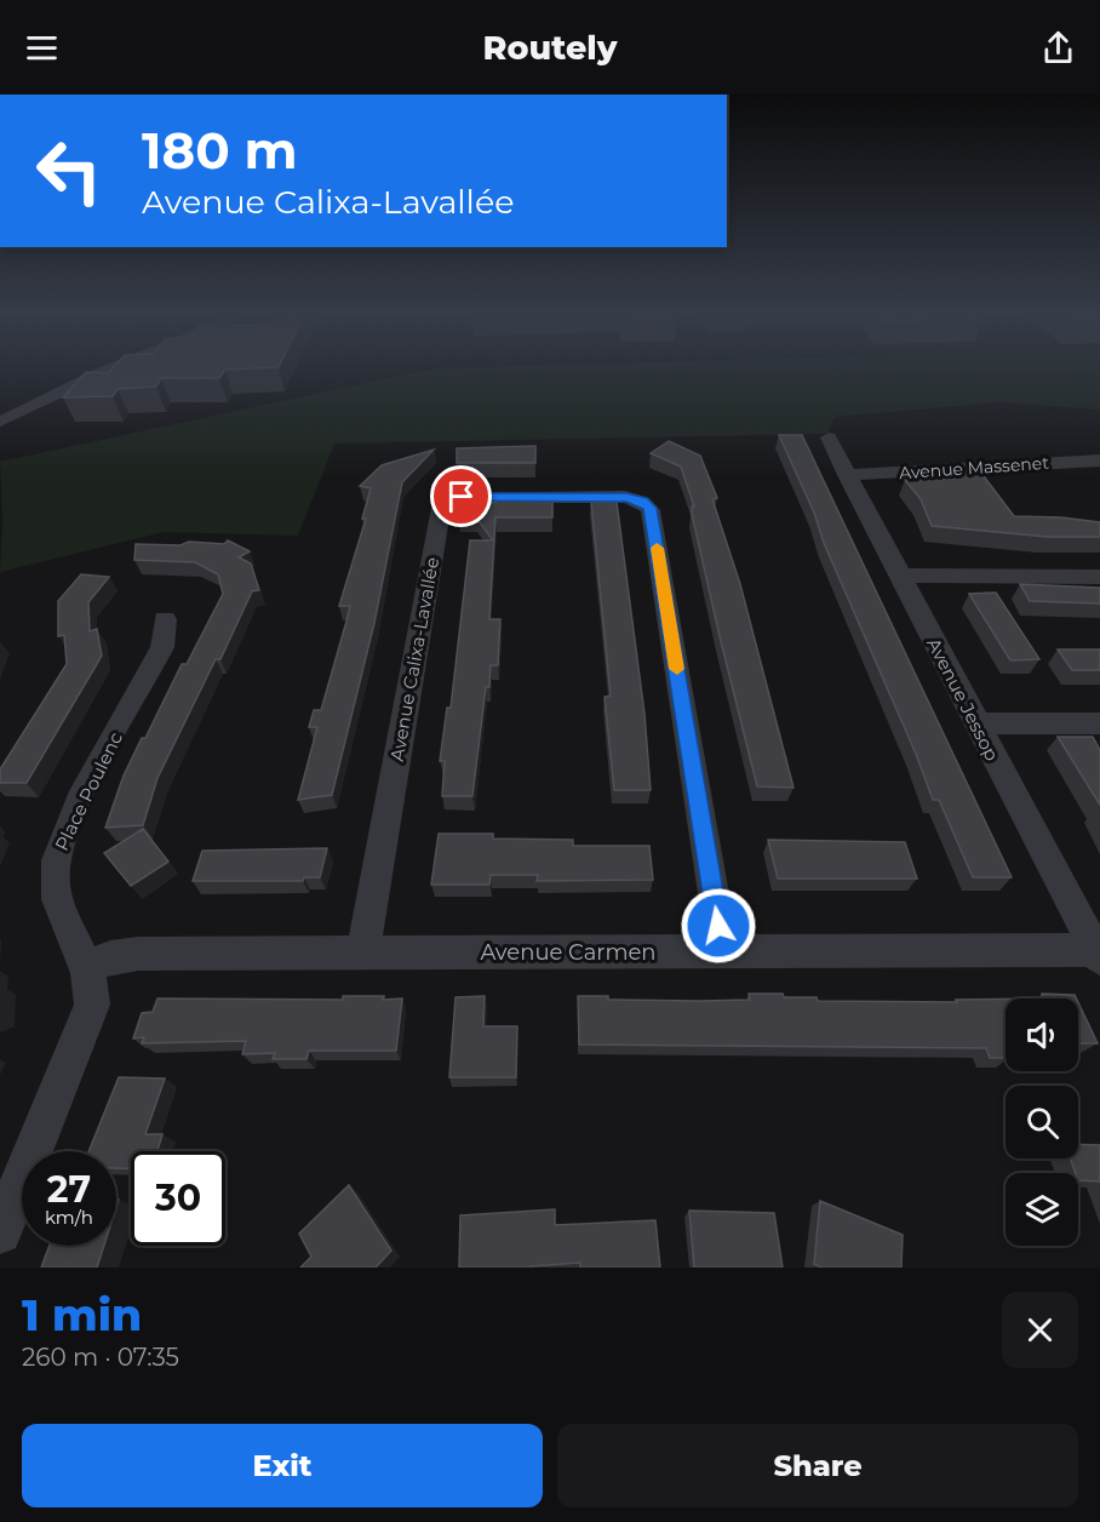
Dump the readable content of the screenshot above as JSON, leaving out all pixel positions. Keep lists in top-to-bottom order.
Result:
{
  "streets": {
    "street": [
      "Avenue Massenet",
      "Avenue Calixa-Lavallée",
      "Avenue Jessop",
      "Place Poulenc",
      "Avenue Carmen"
    ]
  },
  "crossings": [
    ["Avenue Massenet", "Avenue Jessop"],
    ["Avenue Calixa-Lavallée", "Avenue Carmen"],
    ["Avenue Jessop", "Avenue Carmen"],
    ["Place Poulenc", "Avenue Carmen"]
  ],
  "page": {
    "header": "Routely",
    "turn": ["180 m", "Avenue Calixa-Lavallée"],
    "speed": "27 km/h",
    "limit": "30",
    "heading": ["1 min", "260 m · 07:35"],
    "buttons": ["Exit", "Share"]
  }
}
